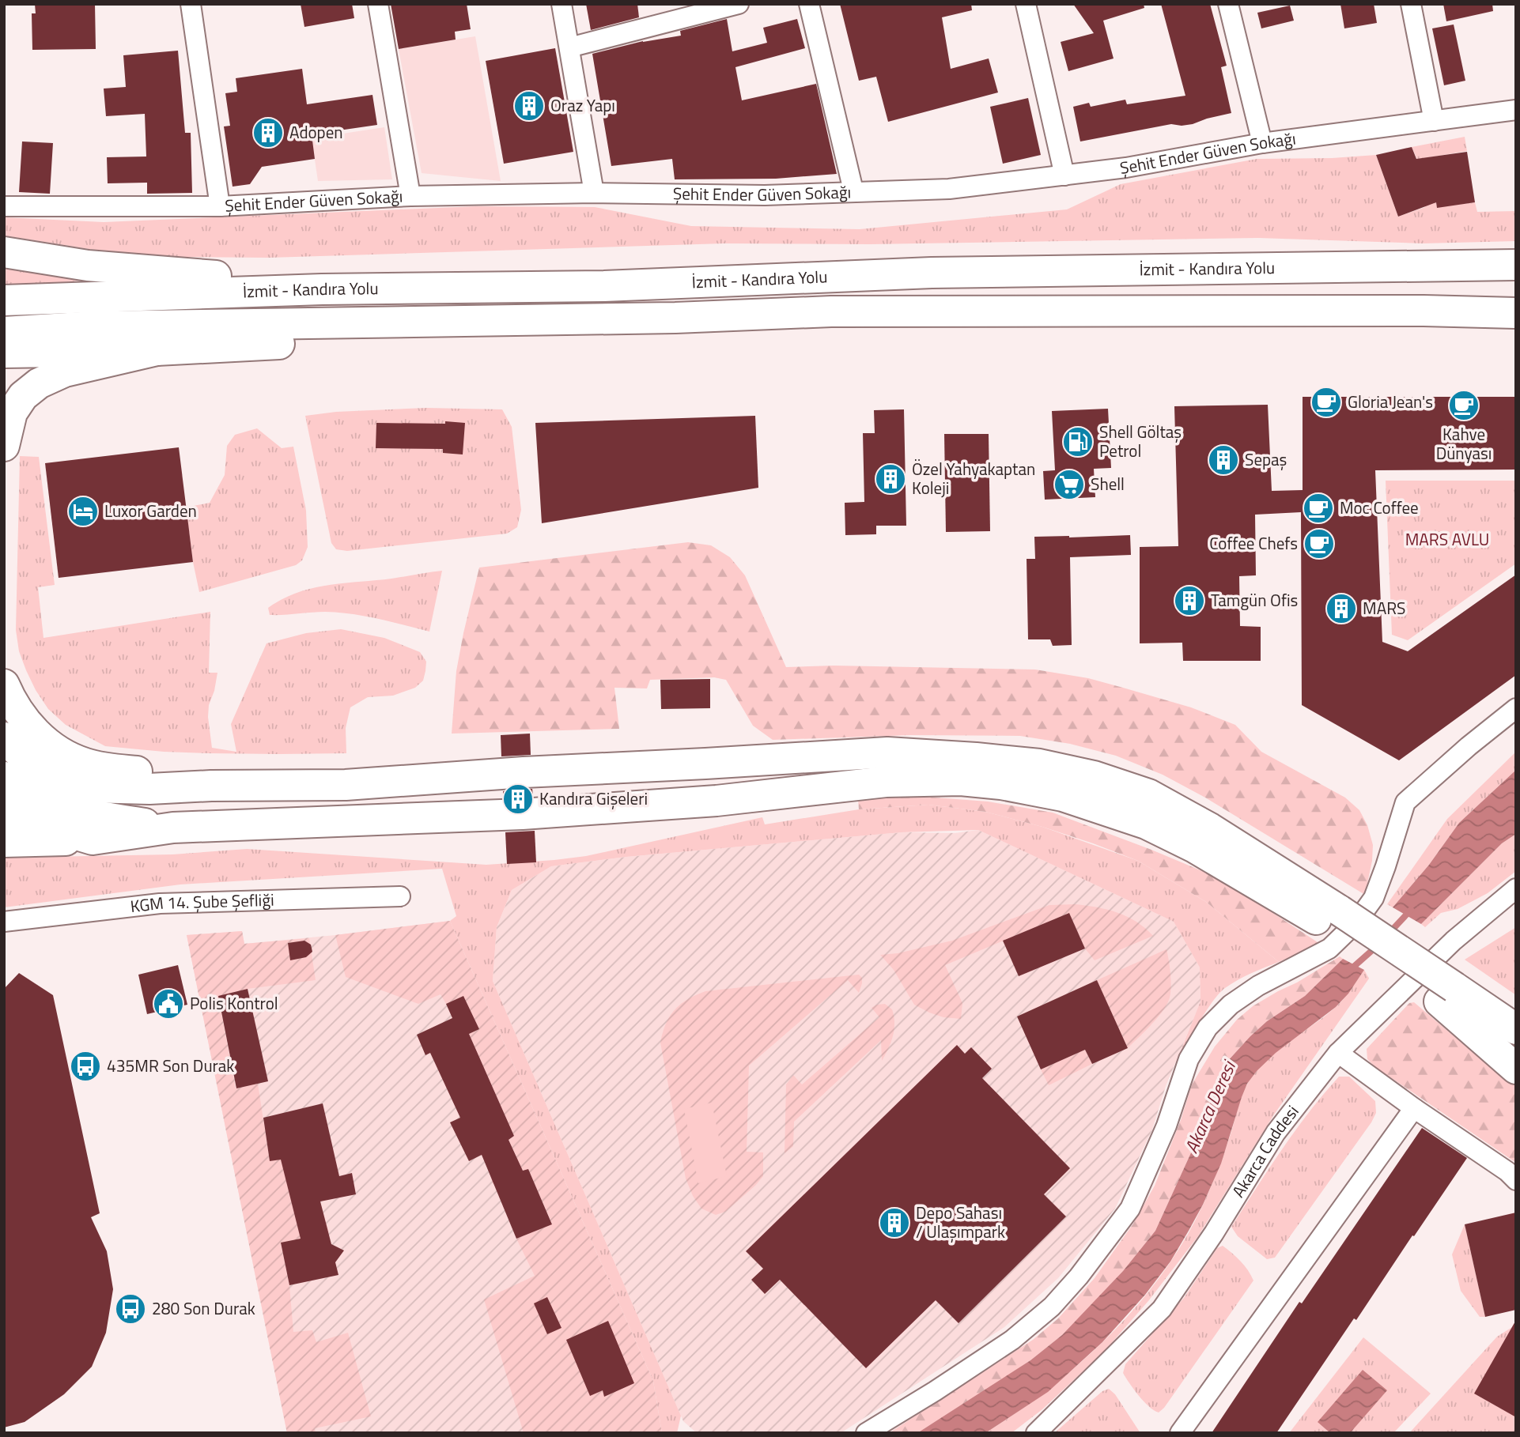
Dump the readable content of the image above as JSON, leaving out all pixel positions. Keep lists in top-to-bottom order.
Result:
{
  "streets": {
    "highway": ["İzmit - Kandıra Yolu"],
    "street": ["Şehit Ender Güven Sokağı", "KGM 14. Şube Şefliği", "Akarca Caddesi"]
  },
  "water": ["Akarca Deresi"],
  "parks": ["MARS AVLU"],
  "places": {
    "building": [
      "Oraz Yapı",
      "Adopen",
      "Sepaş",
      "Özel Yahyakaptan Koleji",
      "Tamgün Ofis",
      "MARS",
      "Kandıra Gişeleri",
      "Depo Sahası / Ulaşımpark"
    ],
    "cafe": [
      "Gloria Jean's",
      "Kahve Dünyası",
      "Moc Coffee",
      "Coffee Chefs"
    ],
    "fuel station": ["Shell Göltaş Petrol"],
    "supermarket": ["Shell"],
    "hotel": ["Luxor Garden"],
    "public building": ["Polis Kontrol"],
    "bus stop": ["435MR Son Durak", "280 Son Durak"]
  }
}
